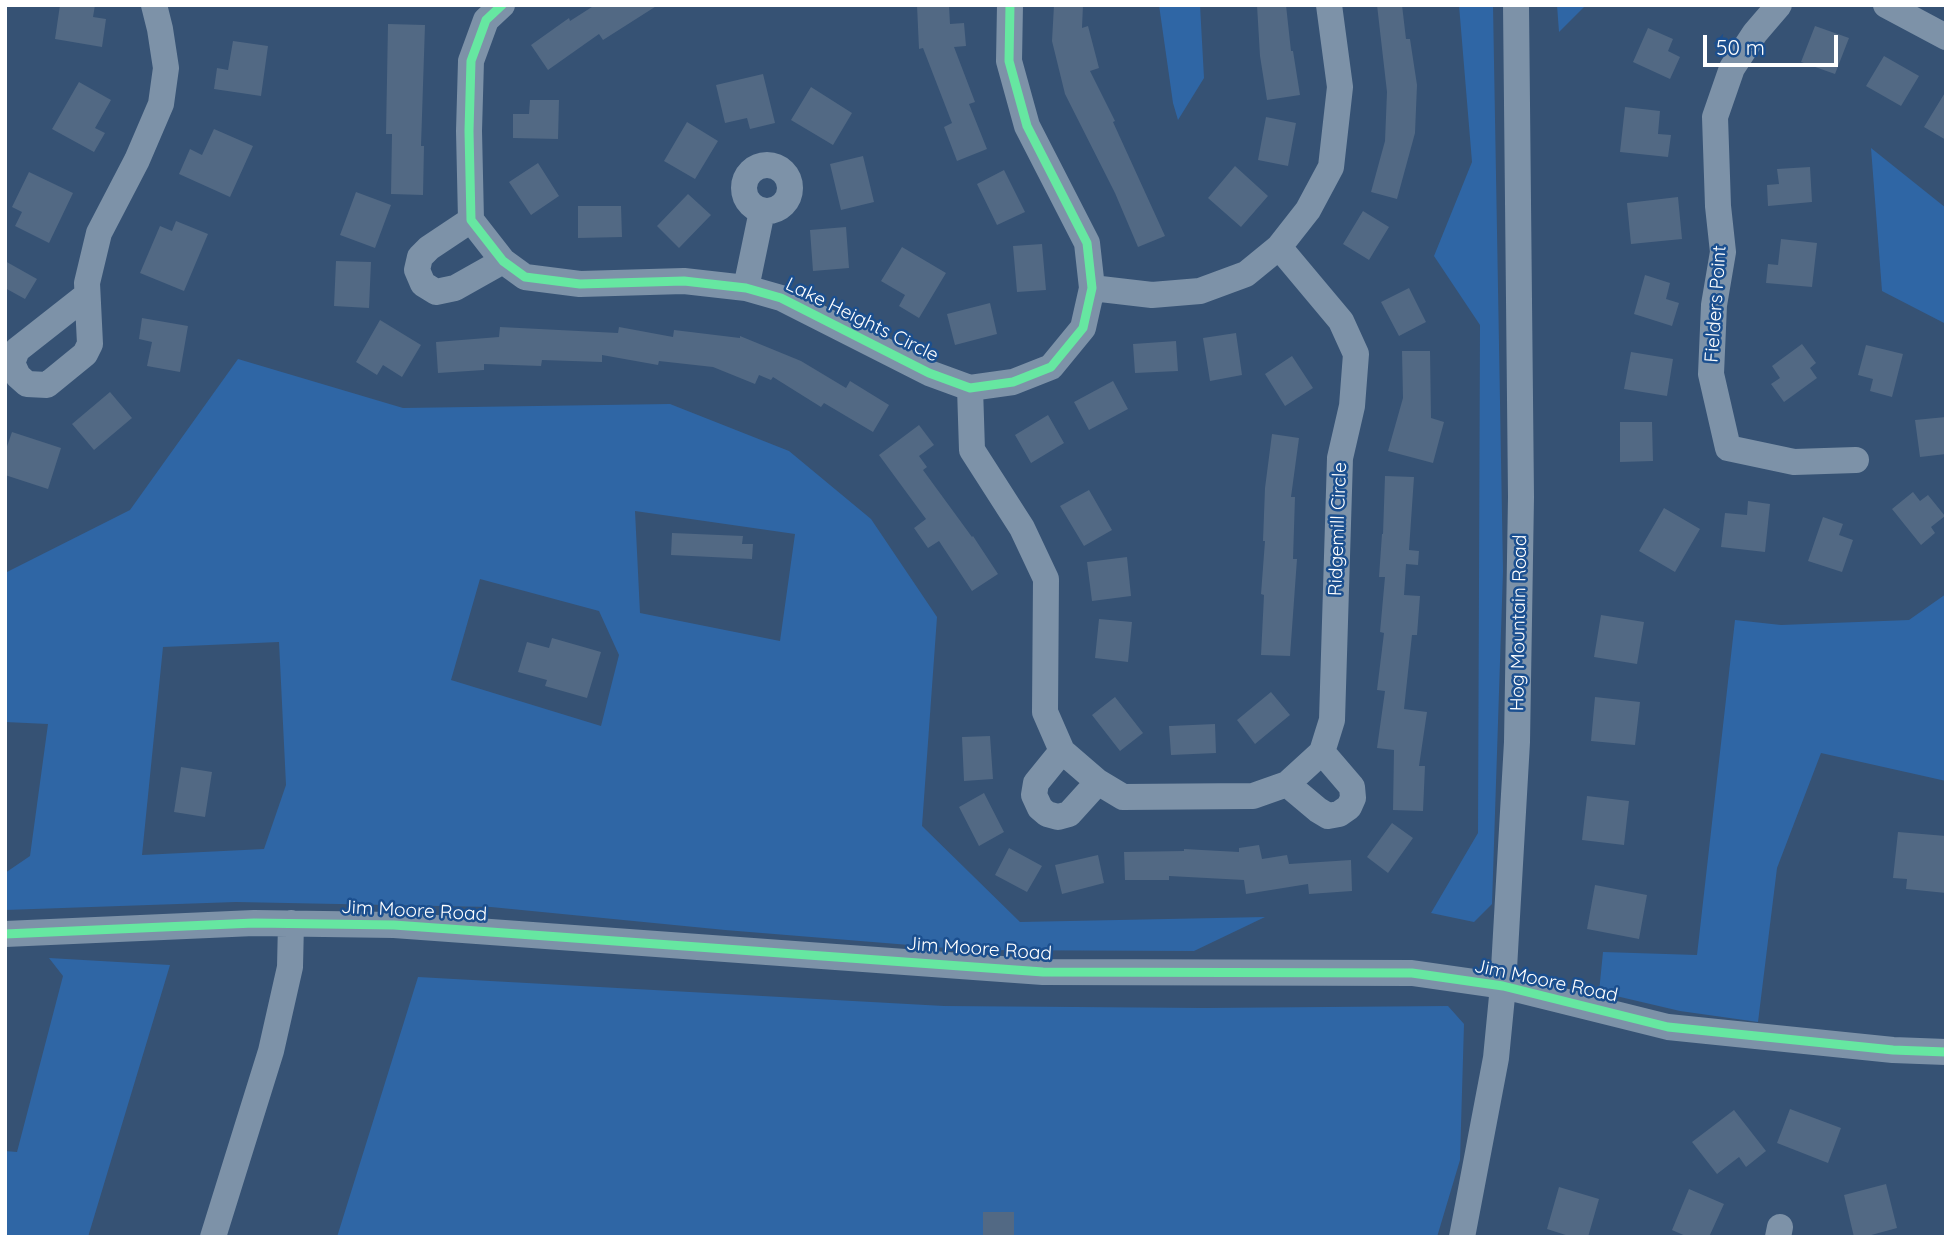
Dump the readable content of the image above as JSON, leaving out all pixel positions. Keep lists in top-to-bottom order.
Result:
{
  "streets": {
    "street": [
      "Fielders Point",
      "Lake Heights Circle",
      "Ridgemill Circle",
      "Hog Mountain Road",
      "Jim Moore Road"
    ]
  },
  "crossings": [
    ["Hog Mountain Road", "Jim Moore Road"]
  ],
  "scale_bar": "50 m"
}
